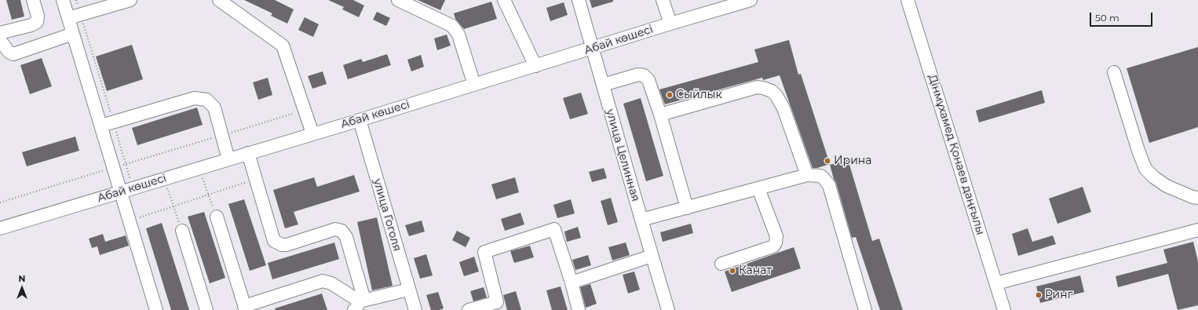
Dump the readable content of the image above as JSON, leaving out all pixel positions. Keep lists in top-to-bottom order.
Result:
{
  "streets": {
    "street": [
      "Абай көшесі",
      "Дінмұхамед Қонаев даңғылы",
      "улица Целинная",
      "улица Гоголя"
    ]
  },
  "crossings": [
    ["Абай көшесі", "улица Целинная"],
    ["Абай көшесі", "улица Гоголя"]
  ],
  "places": [
    "Сыйлык",
    "Ирина",
    "Канат",
    "Ринг"
  ],
  "scale_bar": "50 m",
  "north": "top"
}
